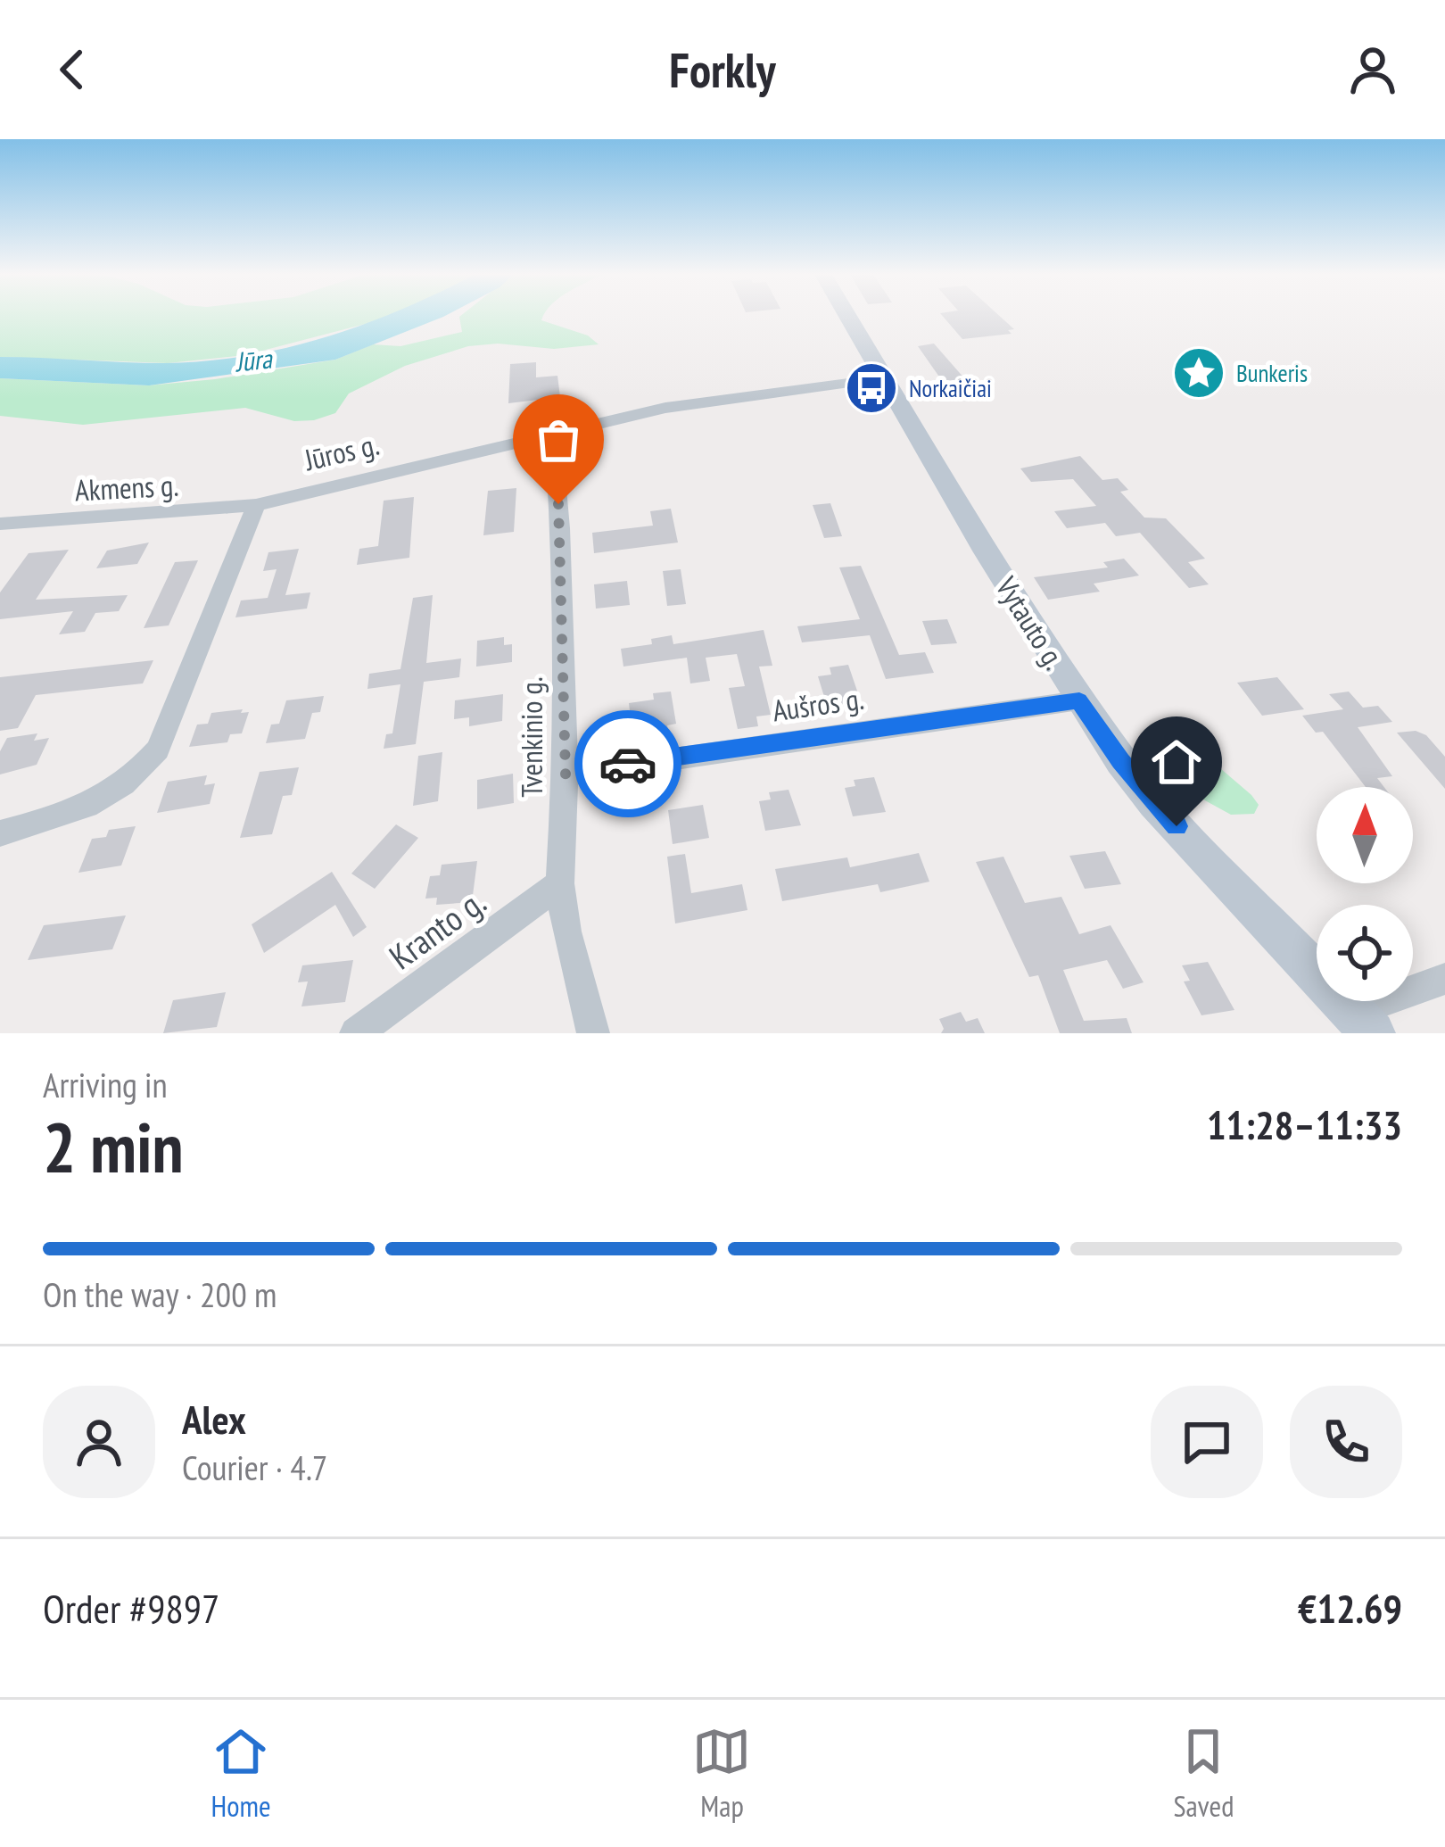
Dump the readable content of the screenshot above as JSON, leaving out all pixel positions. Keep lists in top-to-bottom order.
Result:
{
  "streets": {
    "main road": ["Vytauto g."],
    "street": [
      "Jūros g.",
      "Akmens g.",
      "Aušros g.",
      "Tvenkinio g.",
      "Kranto g."
    ]
  },
  "crossings": [
    ["Jūros g.", "Akmens g."],
    ["Jūros g.", "Vytauto g."],
    ["Jūros g.", "Tvenkinio g."],
    ["Vytauto g.", "Aušros g."],
    ["Aušros g.", "Tvenkinio g."],
    ["Tvenkinio g.", "Kranto g."]
  ],
  "water": ["Jūra"],
  "places": {
    "place": ["Bunkeris"],
    "bus stop": ["Norkaičiai"]
  },
  "north": "top",
  "page": {
    "header": "Forkly",
    "heading": ["2 min", "Arriving in", "11:28–11:33"],
    "panel": [
      "Alex",
      "Courier · 4.7",
      "Order #9897",
      "€12.69"
    ],
    "bar": "On the way · 200 m",
    "tabs": ["Home", "Map", "Saved"]
  }
}
